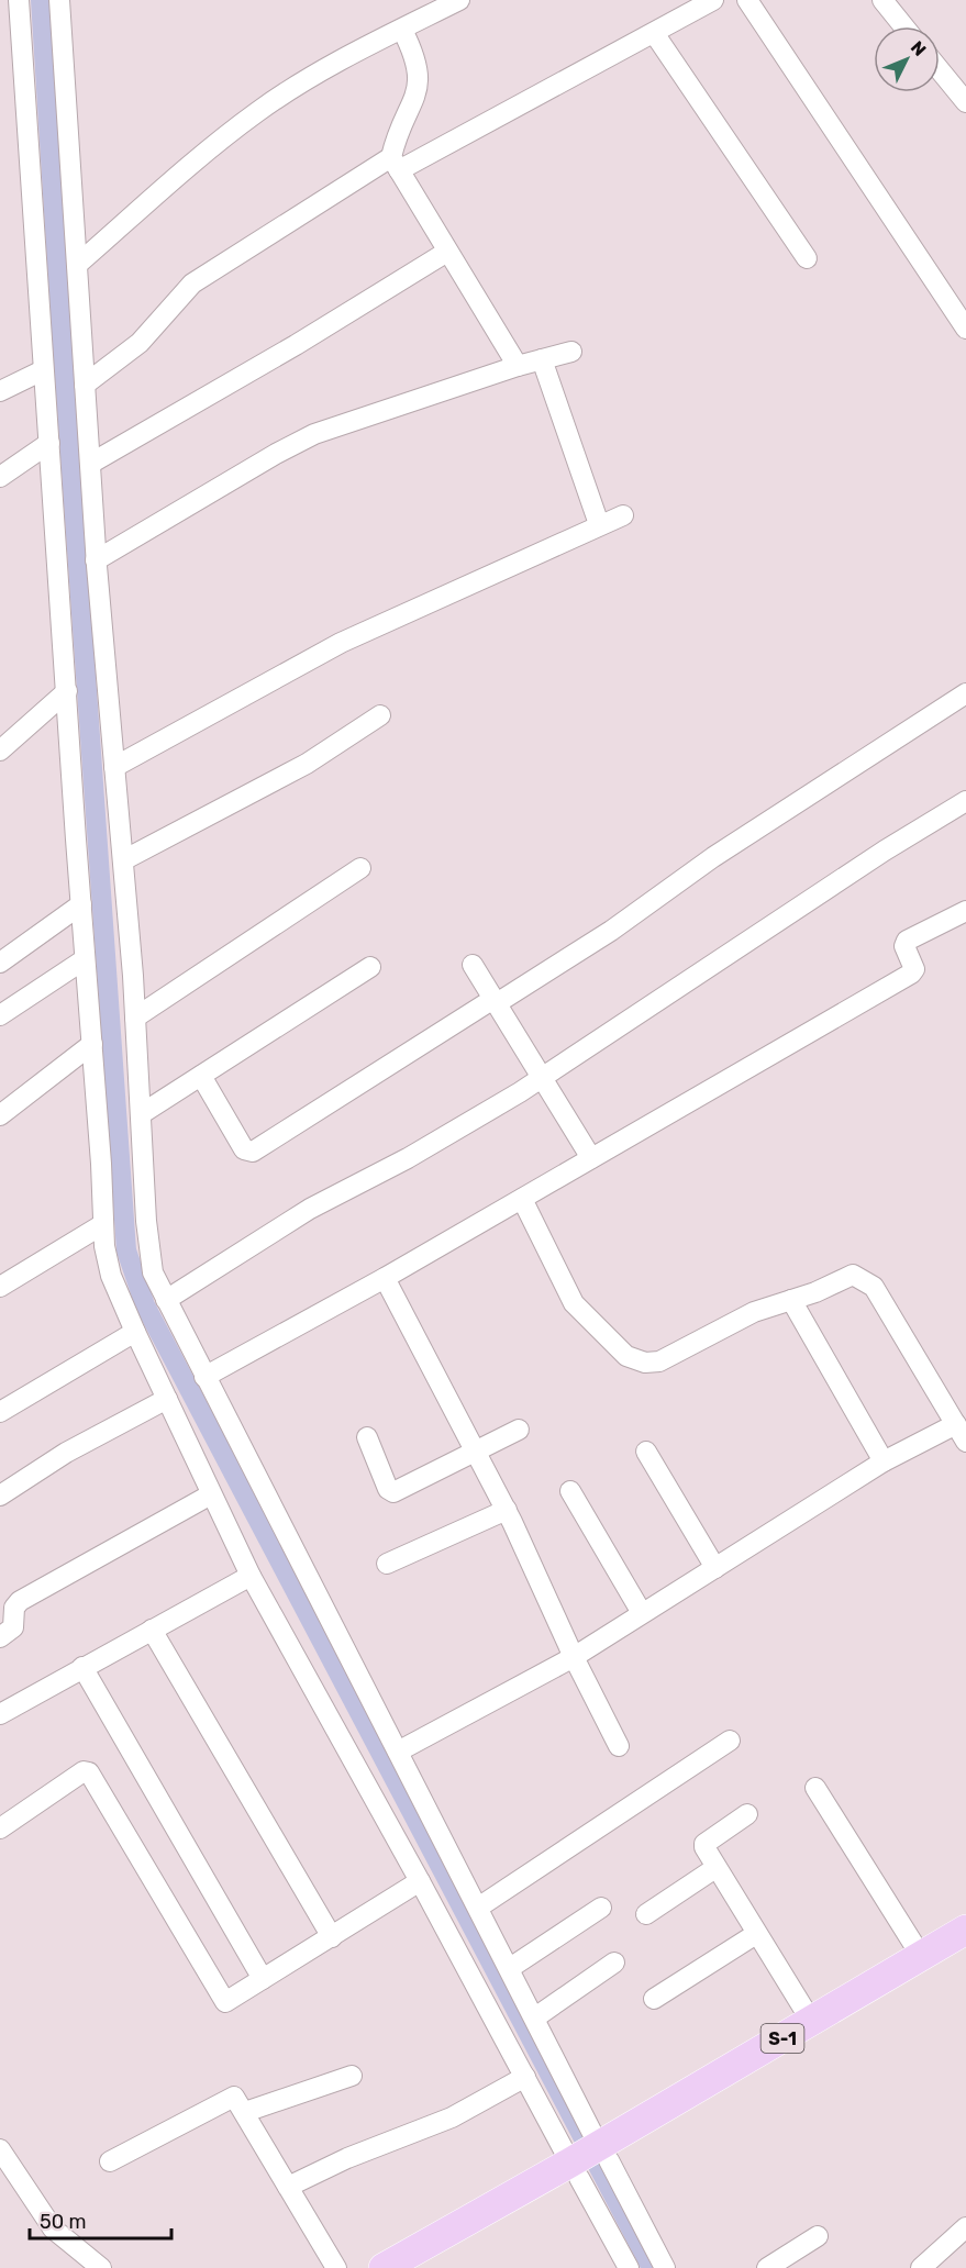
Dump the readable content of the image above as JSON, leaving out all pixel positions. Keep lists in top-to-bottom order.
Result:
{
  "streets": {
    "main road": ["S-1"]
  },
  "scale_bar": "50 m",
  "north": "top right"
}
